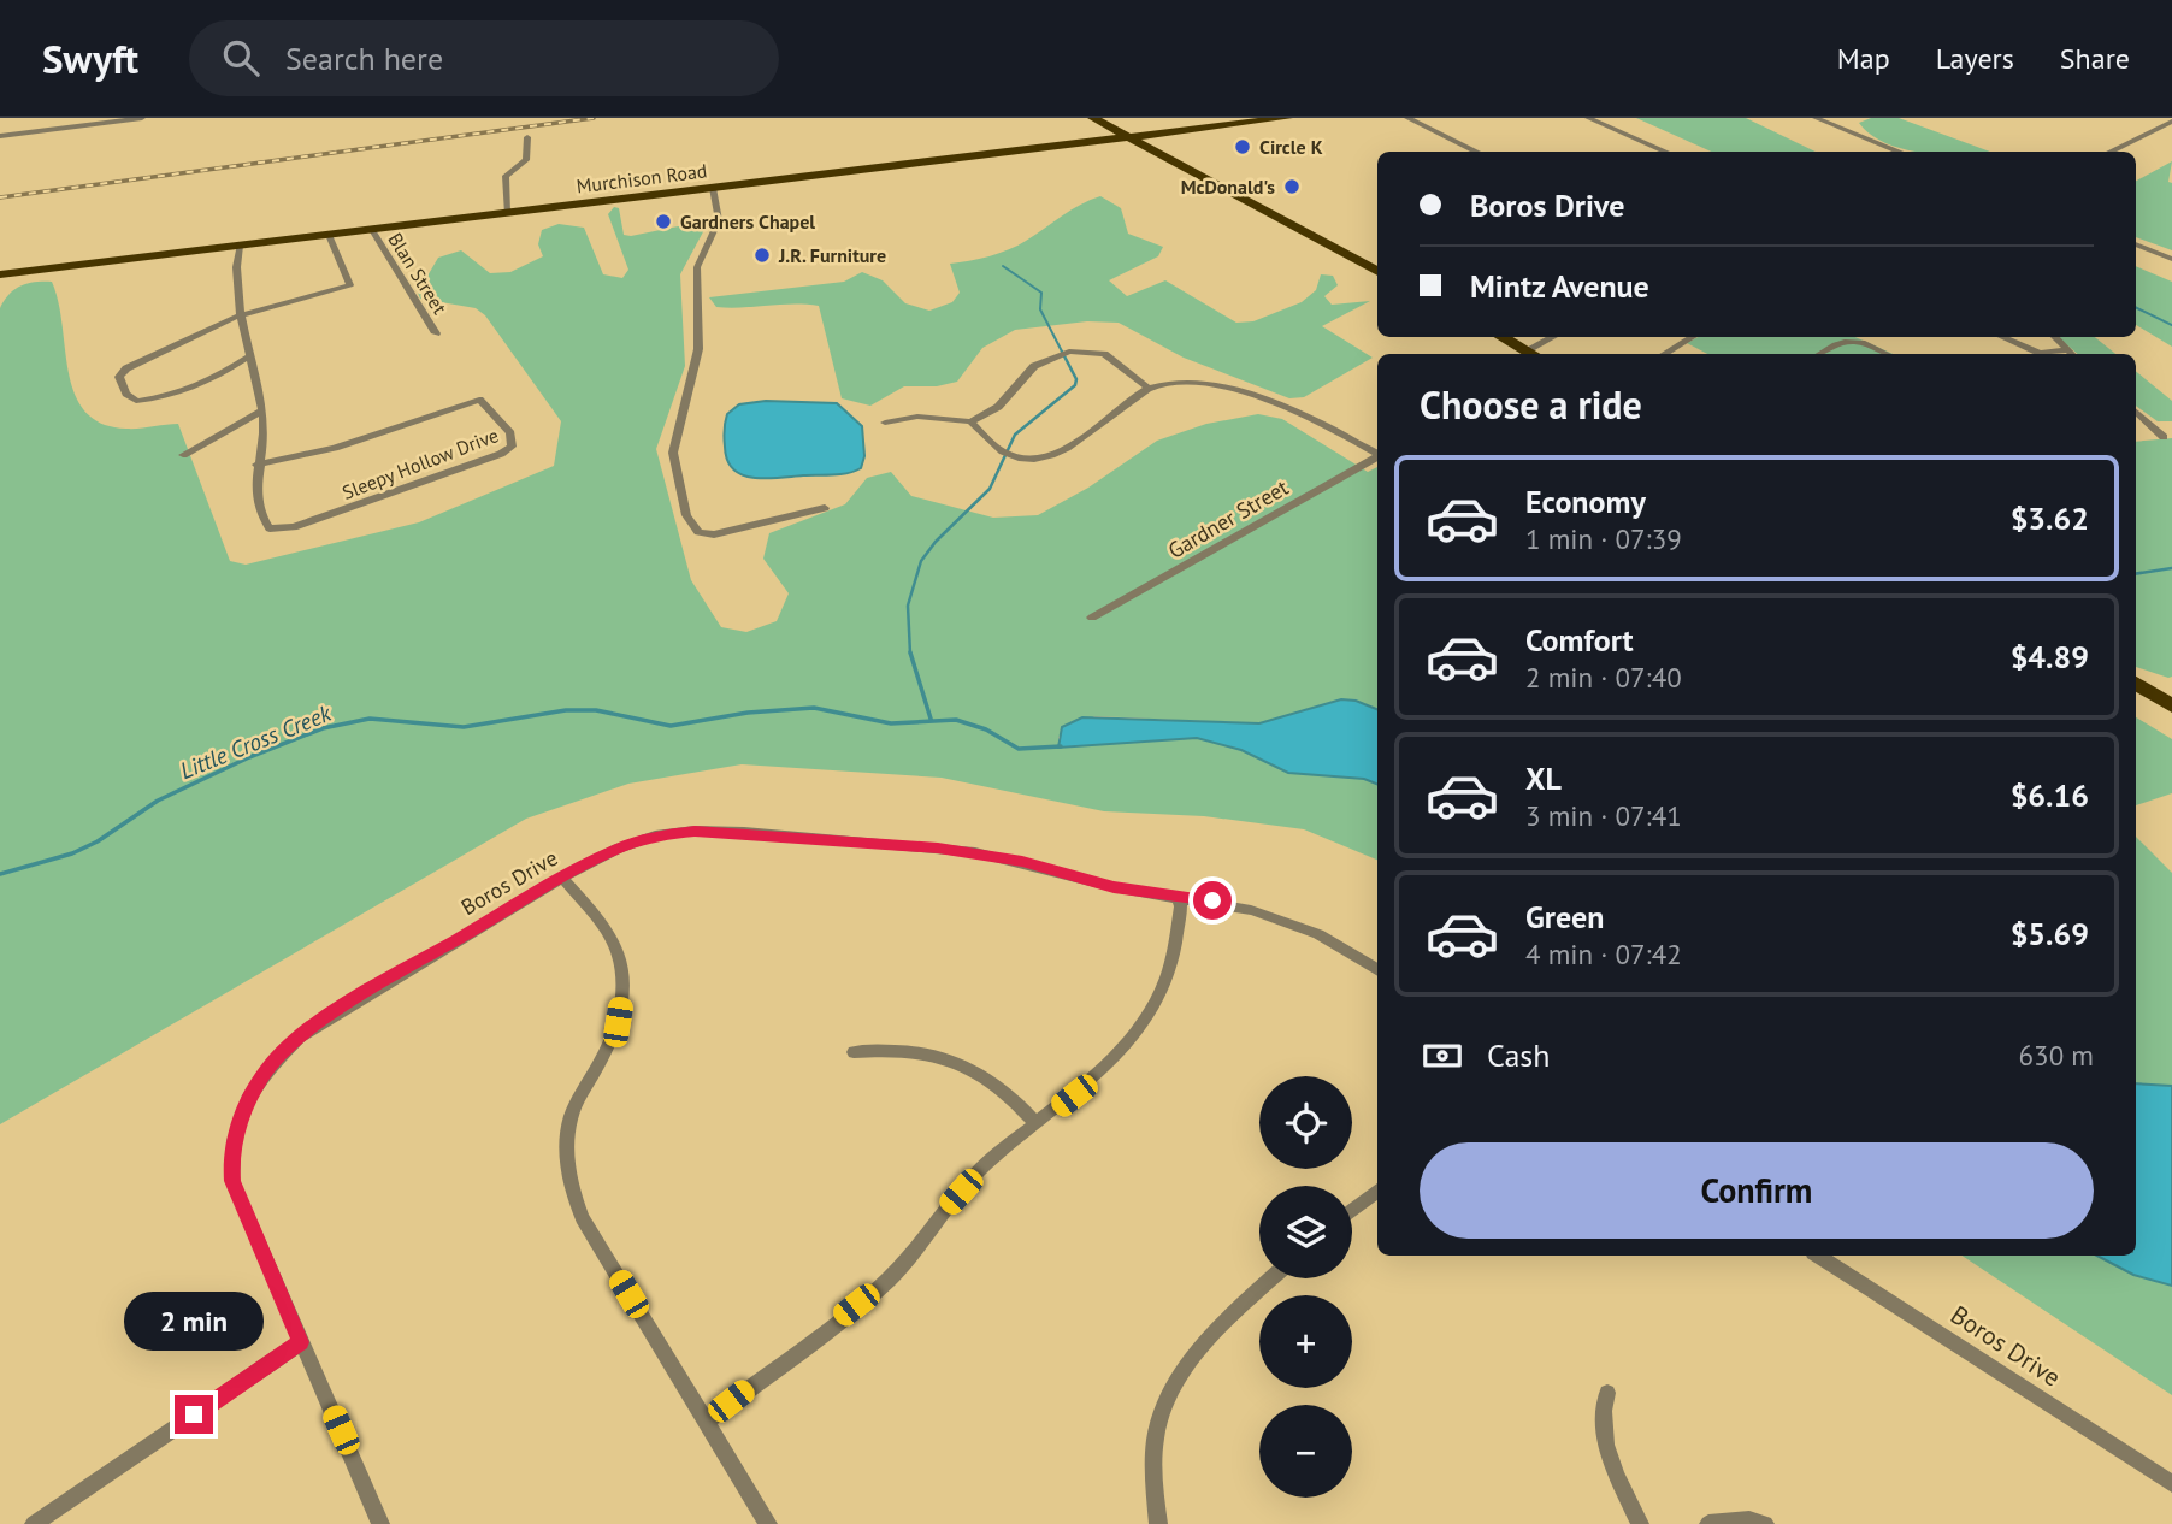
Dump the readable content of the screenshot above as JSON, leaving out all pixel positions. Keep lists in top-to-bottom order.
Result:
{
  "streets": {
    "main road": ["Murchison Road"],
    "street": [
      "Blan Street",
      "Sleepy Hollow Drive",
      "Gardner Street",
      "Boros Drive"
    ]
  },
  "crossings": [
    ["Murchison Road", "Blan Street"],
    ["Murchison Road", "Sleepy Hollow Drive"]
  ],
  "water": ["Little Cross Creek"],
  "places": [
    "Circle K",
    "McDonald's",
    "Gardners Chapel",
    "J.R. Furniture"
  ],
  "page": {
    "header": "Swyft",
    "search": "Search here",
    "nav": ["Map", "Layers", "Share"],
    "banner": ["Boros Drive", "Mintz Avenue"],
    "heading": "Choose a ride",
    "list": [
      {
        "name": "Economy",
        "note": "1 min · 07:39",
        "value": "$3.62"
      },
      {
        "name": "Comfort",
        "note": "2 min · 07:40",
        "value": "$4.89"
      },
      {
        "name": "XL",
        "note": "3 min · 07:41",
        "value": "$6.16"
      },
      {
        "name": "Green",
        "note": "4 min · 07:42",
        "value": "$5.69"
      }
    ],
    "pay": ["Cash", "630 m"],
    "map_buttons": ["+", "−"],
    "buttons": "Confirm",
    "bubble": "2 min"
  }
}
